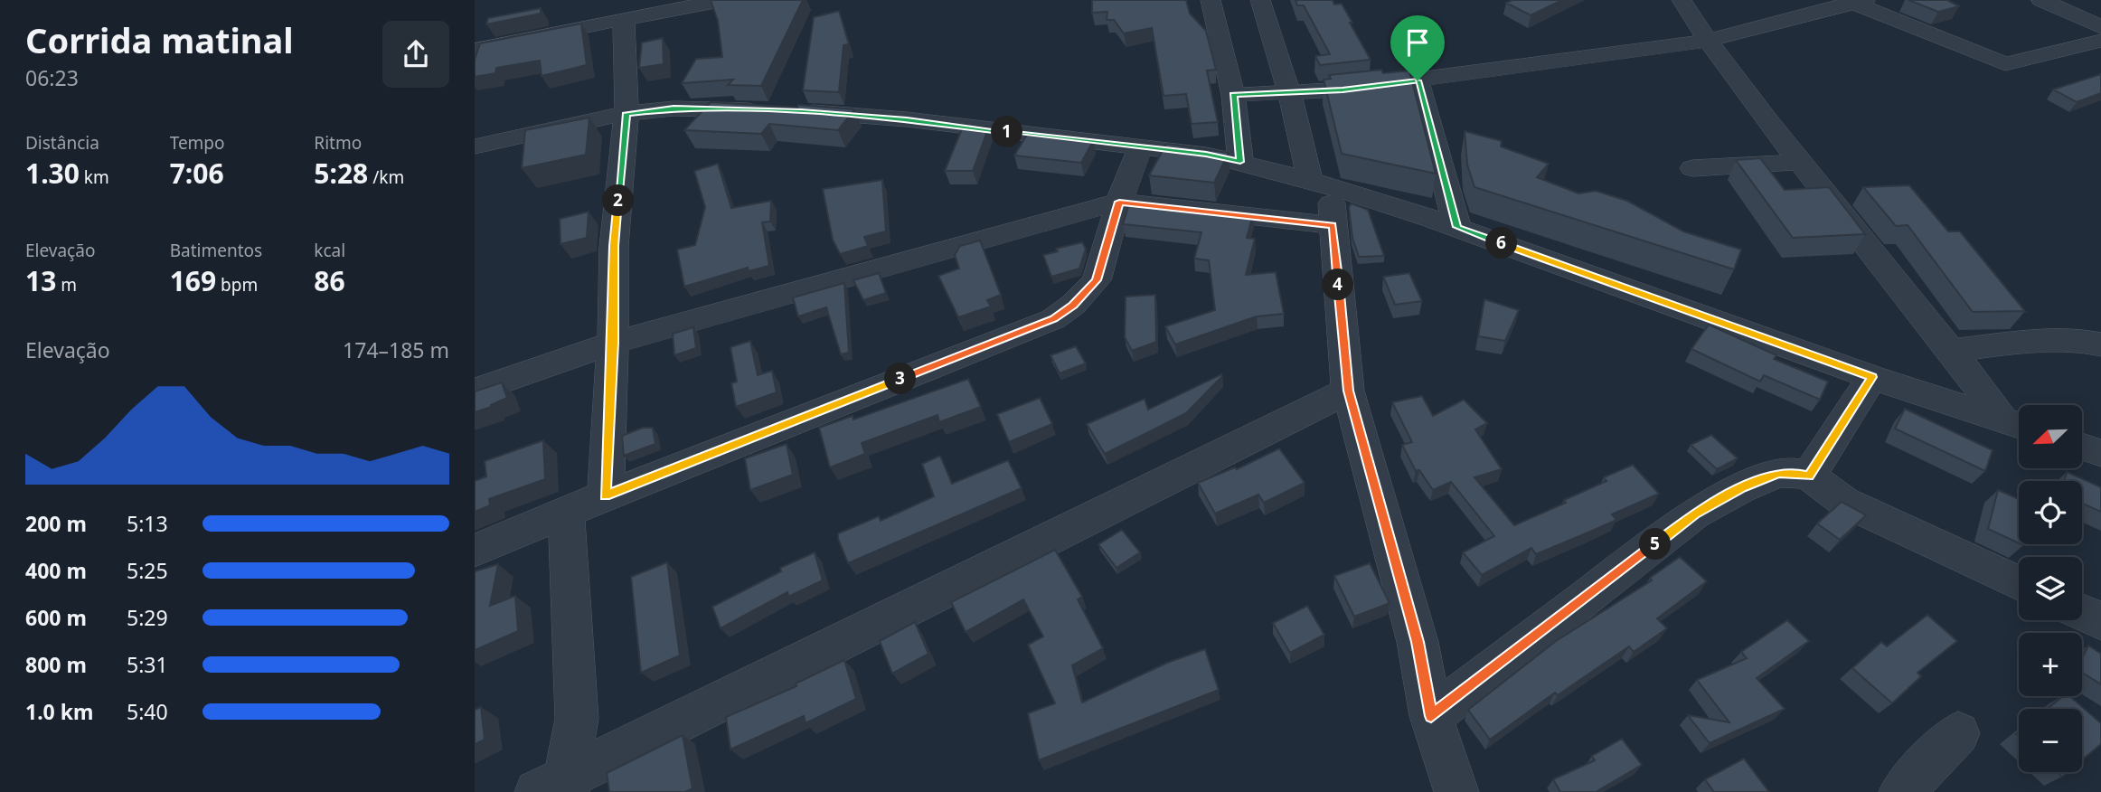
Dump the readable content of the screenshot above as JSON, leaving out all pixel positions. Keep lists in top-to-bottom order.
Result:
{
  "north": "bottom left",
  "page": {
    "heading": ["Corrida matinal", "06:23"],
    "stats": [
      ["Distância", "1.30 km"],
      ["Tempo", "7:06"],
      ["Ritmo", "5:28 /km"],
      ["Elevação", "13 m"],
      ["Batimentos", "169 bpm"],
      ["kcal", "86"]
    ],
    "pins": [
      "1",
      "2",
      "6",
      "4",
      "3",
      "5"
    ],
    "chart": ["Elevação", "174–185 m"],
    "map_buttons": ["+", "−"],
    "list": [
      {
        "name": "200 m",
        "note": "5:13"
      },
      {
        "name": "400 m",
        "note": "5:25"
      },
      {
        "name": "600 m",
        "note": "5:29"
      },
      {
        "name": "800 m",
        "note": "5:31"
      },
      {
        "name": "1.0 km",
        "note": "5:40"
      }
    ]
  }
}
